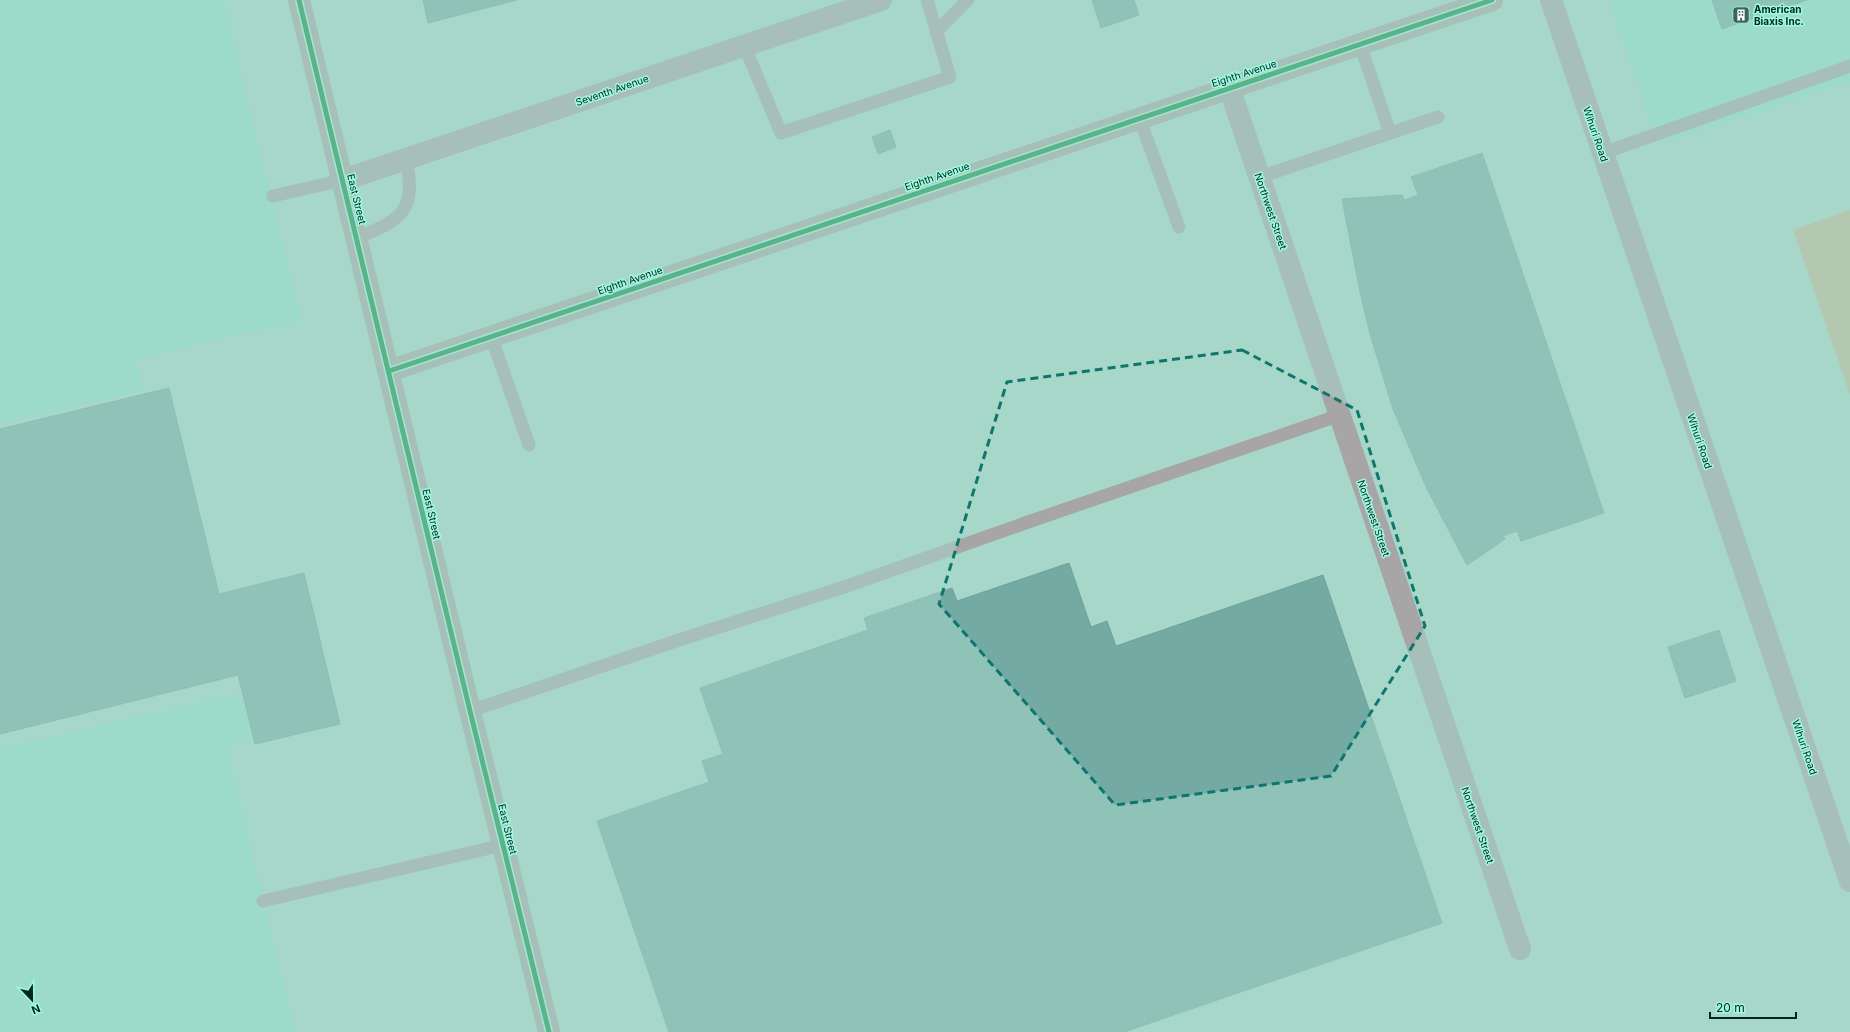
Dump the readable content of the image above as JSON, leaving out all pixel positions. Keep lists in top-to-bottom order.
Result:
{
  "streets": {
    "street": [
      "Eighth Avenue",
      "Seventh Avenue",
      "Wihuri Road",
      "East Street",
      "Northwest Street"
    ]
  },
  "crossings": [
    ["Eighth Avenue", "East Street"],
    ["Eighth Avenue", "Northwest Street"],
    ["Seventh Avenue", "East Street"]
  ],
  "places": {
    "building": ["American Biaxis Inc."]
  },
  "scale_bar": "20 m",
  "north": "bottom"
}
